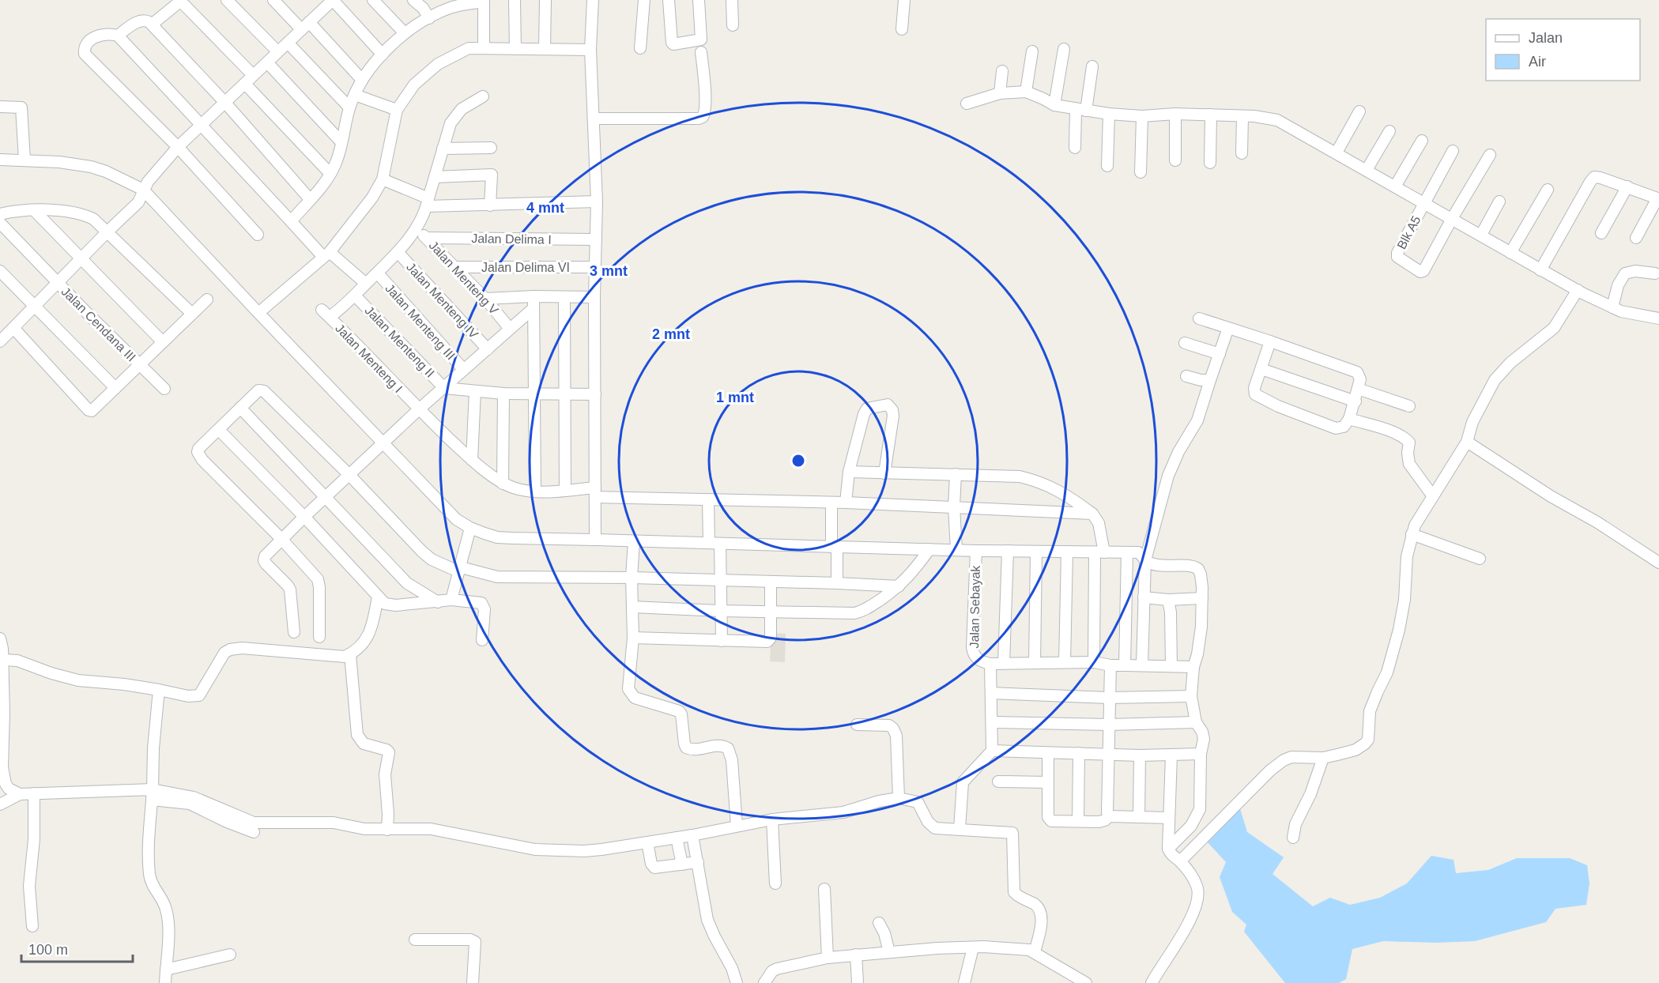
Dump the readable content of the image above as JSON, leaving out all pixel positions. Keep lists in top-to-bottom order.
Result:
{
  "streets": {
    "street": [
      "Blk A5",
      "Jalan Delima I",
      "Jalan Delima VI",
      "Jalan Menteng V",
      "Jalan Menteng IV",
      "Jalan Menteng III",
      "Jalan Cendana III",
      "Jalan Menteng II",
      "Jalan Menteng I",
      "Jalan Sebayak"
    ]
  },
  "crossings": [
    ["Jalan Delima I", "Jalan Menteng V"],
    ["Jalan Delima VI", "Jalan Menteng V"],
    ["Jalan Menteng II", "Jalan Menteng I"]
  ],
  "legend": ["Jalan", "Air"],
  "scale_bar": "100 m",
  "rings": [
    "4 mnt",
    "3 mnt",
    "2 mnt",
    "1 mnt"
  ]
}
